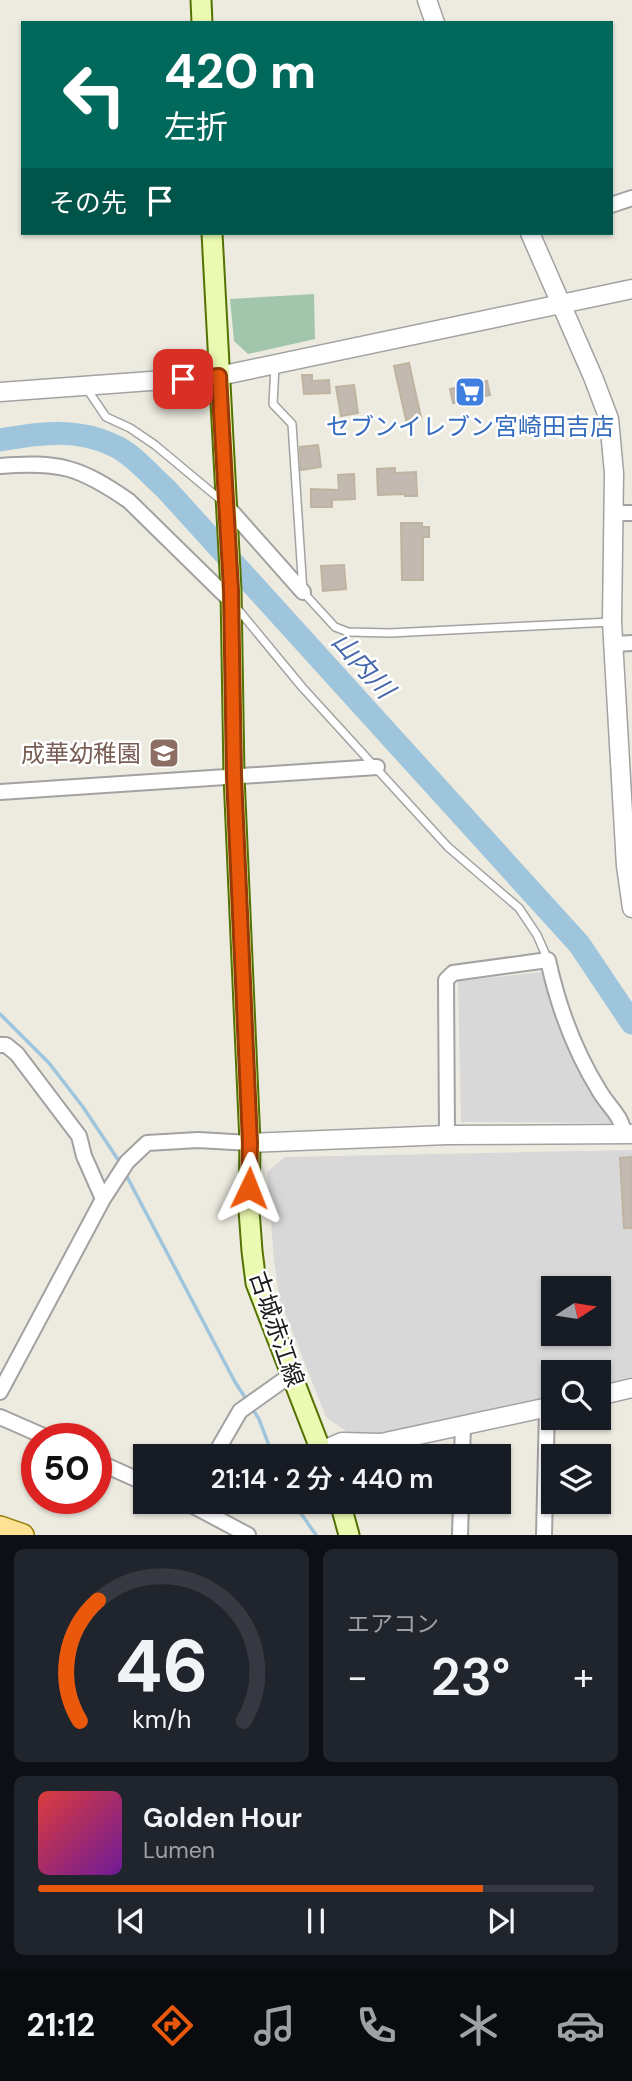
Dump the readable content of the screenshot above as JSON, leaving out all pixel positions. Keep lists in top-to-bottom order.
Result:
{
  "streets": {
    "main road": ["古城赤江線"]
  },
  "water": ["山内川"],
  "places": {
    "supermarket": ["セブンイレブン宮崎田吉店"],
    "school or university": ["成華幼稚園"]
  },
  "north": "right",
  "page": {
    "turn": ["420 m", "左折"],
    "then": "その先",
    "limit": "50",
    "trip": "21:14 · 2 分 · 440 m",
    "tile": "エアコン",
    "heat": ["−", "23°", "+"],
    "song": ["Golden Hour", "Lumen"],
    "tabs": "21:12",
    "gauge": ["46", "km/h"]
  }
}
